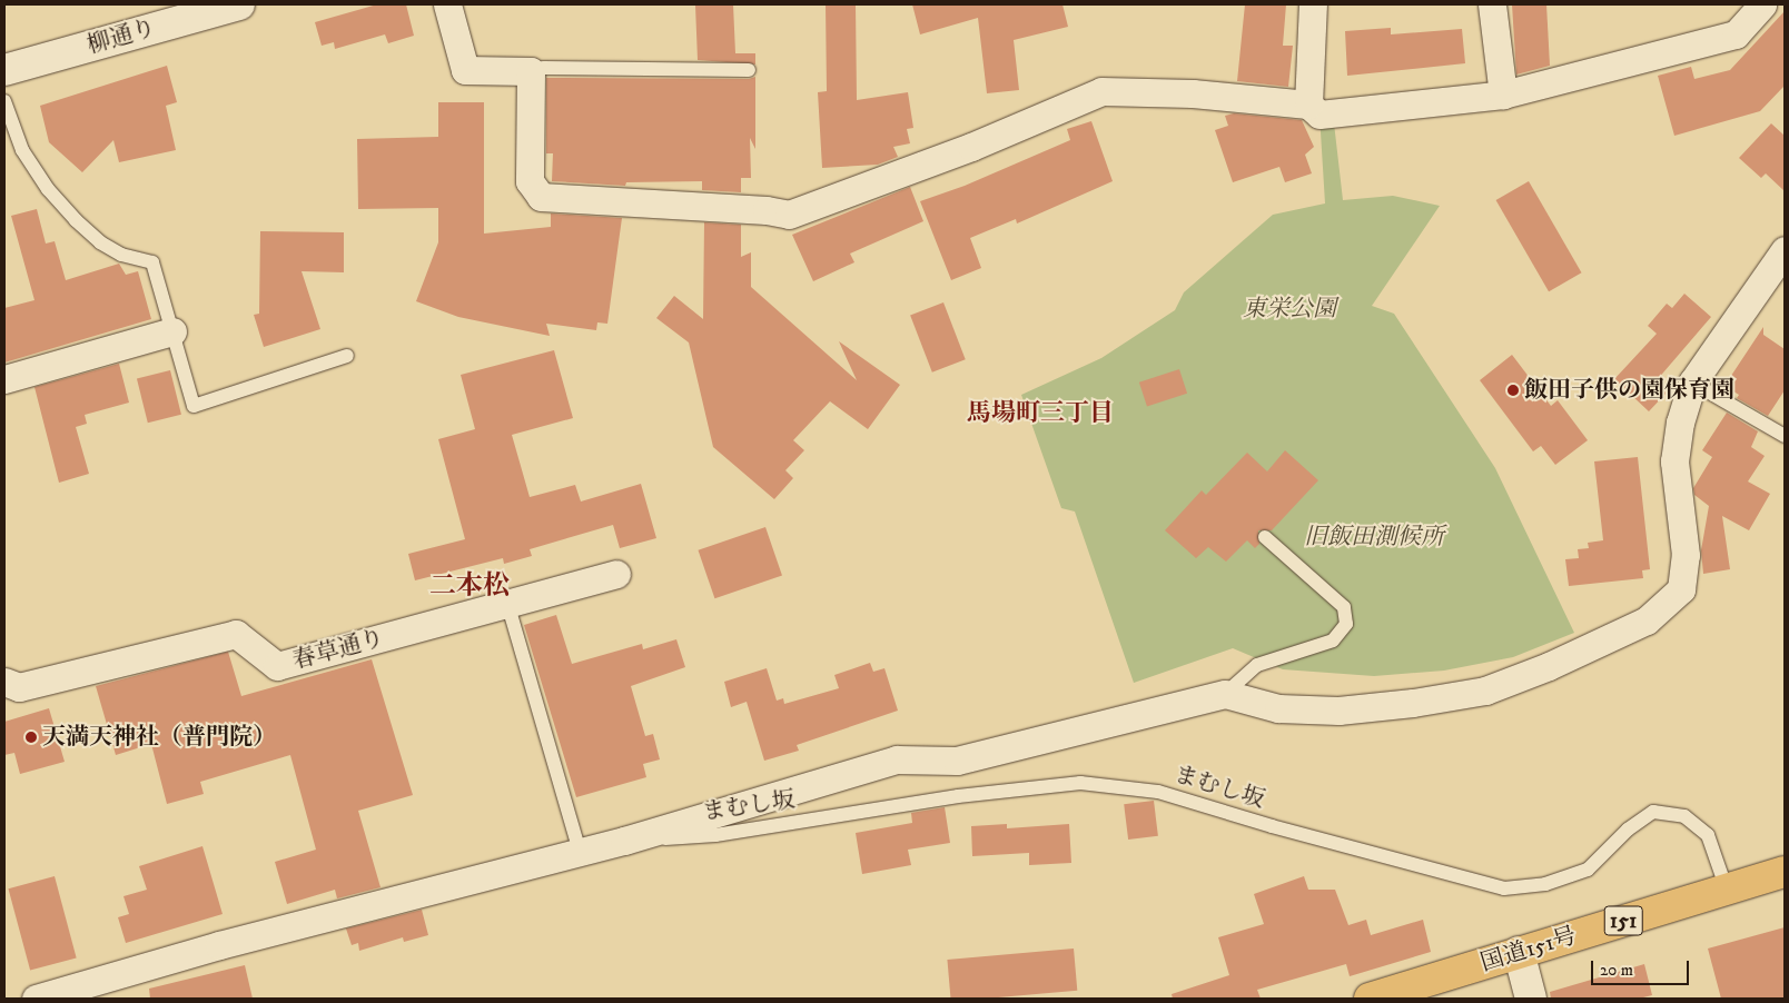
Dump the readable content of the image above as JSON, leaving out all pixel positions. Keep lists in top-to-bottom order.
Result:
{
  "streets": {
    "highway": ["151", "国道151号"],
    "street": ["柳通り", "春草通り"],
    "lane": ["まむし坂"]
  },
  "crossings": [
    ["まむし坂", "国道151号"]
  ],
  "districts": ["馬場町三丁目", "二本松"],
  "parks": ["東栄公園", "旧飯田測候所"],
  "places": ["飯田子供の園保育園", "天満天神社（普門院）"],
  "scale_bar": "20 m"
}
